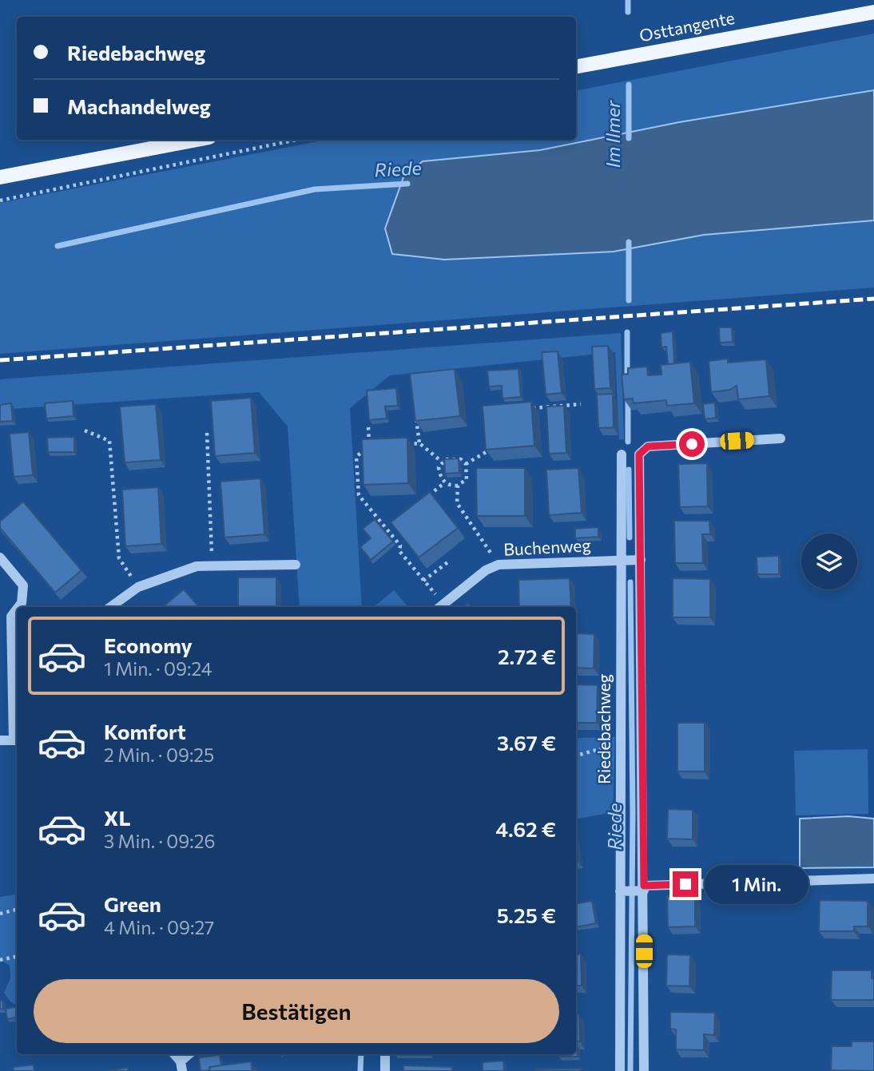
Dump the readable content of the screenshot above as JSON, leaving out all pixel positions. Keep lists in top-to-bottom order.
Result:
{
  "streets": {
    "main road": ["Osttangente"],
    "street": ["Buchenweg", "Riedebachweg"]
  },
  "crossings": [
    ["Buchenweg", "Riedebachweg"]
  ],
  "water": ["Im Ilmer", "Riede"],
  "page": {
    "banner": ["Riedebachweg", "Machandelweg"],
    "list": [
      {
        "name": "Economy",
        "note": "1 Min. · 09:24",
        "value": "2.72 €"
      },
      {
        "name": "Komfort",
        "note": "2 Min. · 09:25",
        "value": "3.67 €"
      },
      {
        "name": "XL",
        "note": "3 Min. · 09:26",
        "value": "4.62 €"
      },
      {
        "name": "Green",
        "note": "4 Min. · 09:27",
        "value": "5.25 €"
      }
    ],
    "bubble": "1 Min.",
    "buttons": "Bestätigen"
  }
}
